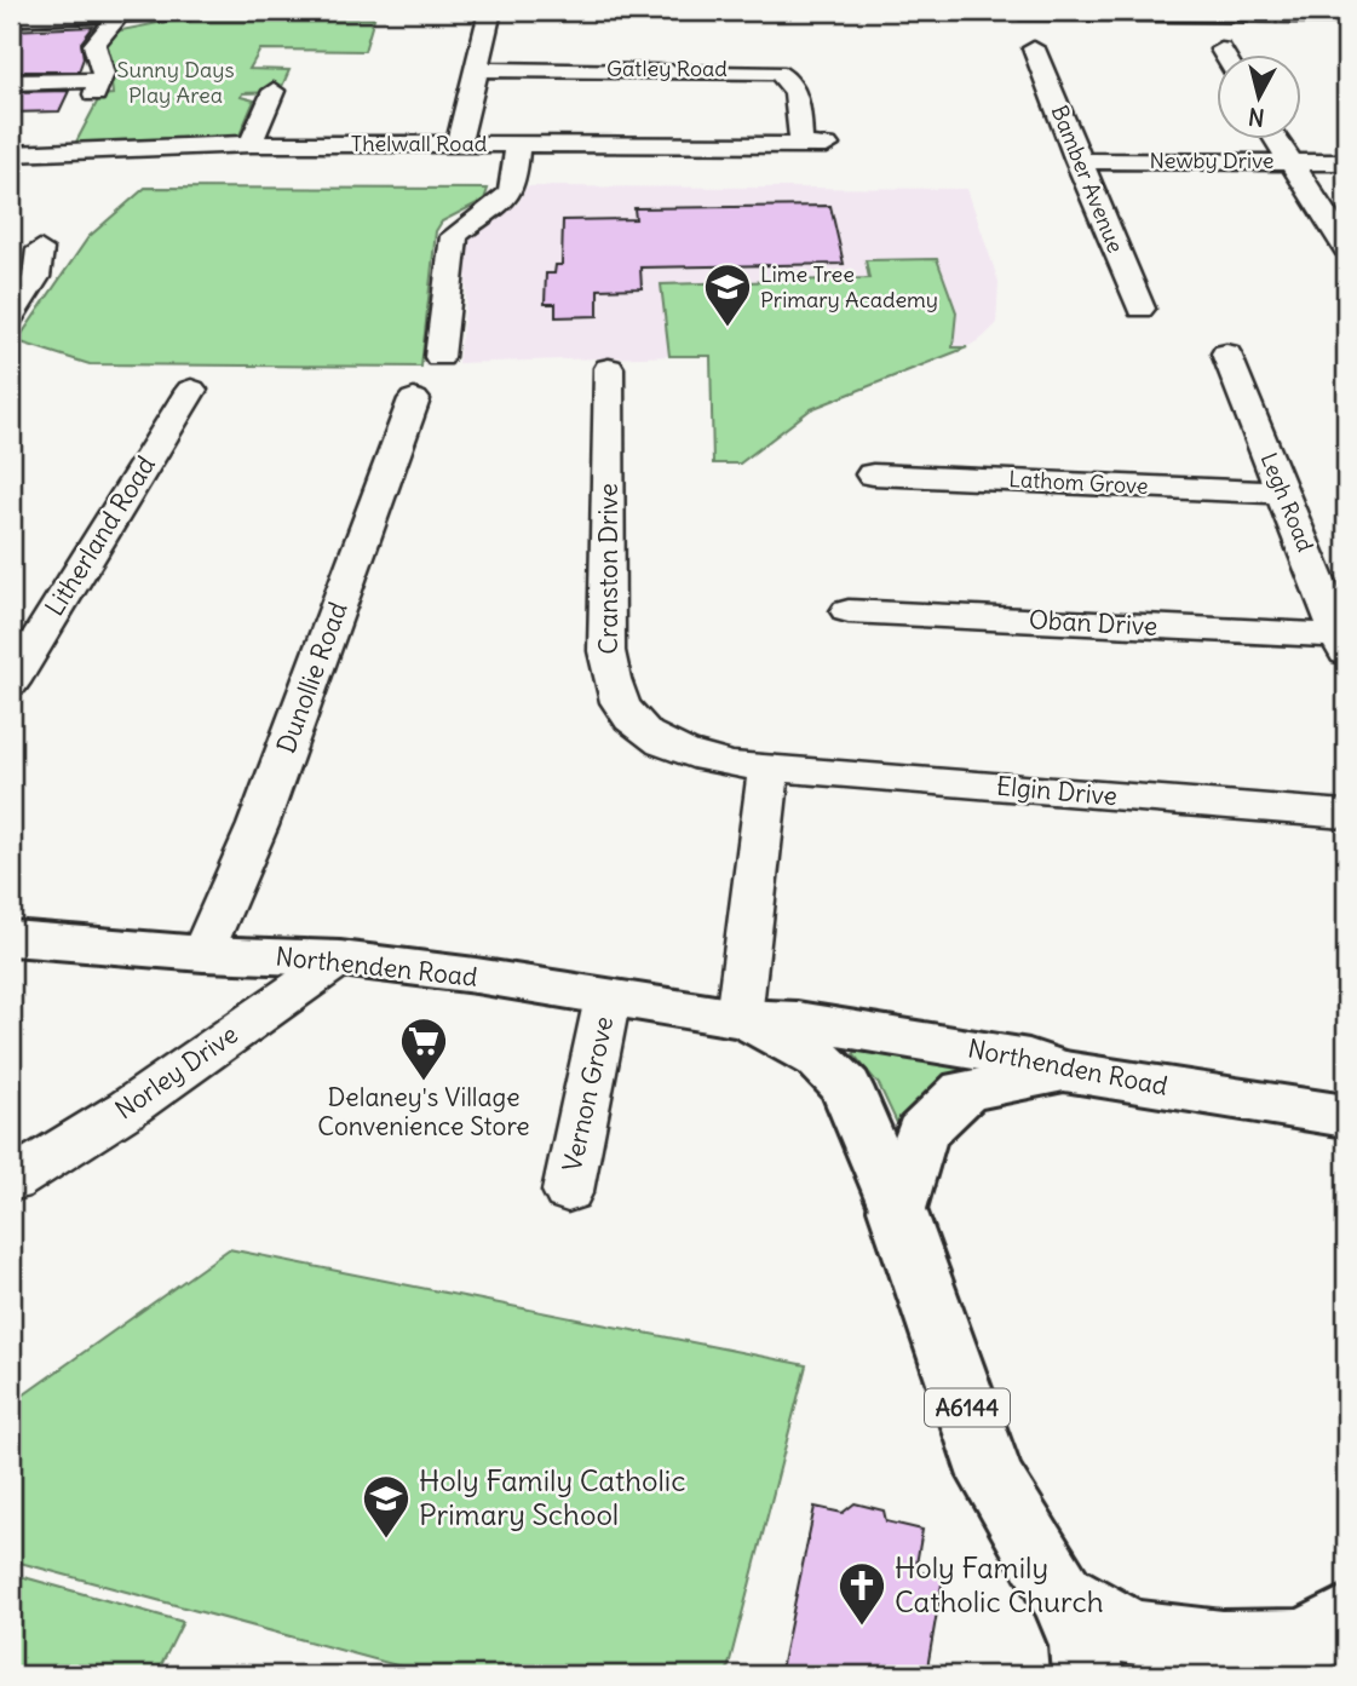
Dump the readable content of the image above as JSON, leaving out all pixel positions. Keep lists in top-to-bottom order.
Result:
{
  "streets": {
    "main road": ["Northenden Road", "A6144"],
    "street": [
      "Gatley Road",
      "Thelwall Road",
      "Newby Drive",
      "Bamber Avenue",
      "Lathom Grove",
      "Legh Road",
      "Litherland Road",
      "Cranston Drive",
      "Oban Drive",
      "Dunollie Road",
      "Elgin Drive",
      "Norley Drive",
      "Vernon Grove"
    ]
  },
  "crossings": [
    ["Gatley Road", "Thelwall Road"],
    ["Newby Drive", "Bamber Avenue"],
    ["Lathom Grove", "Legh Road"],
    ["Legh Road", "Oban Drive"],
    ["Cranston Drive", "Elgin Drive"],
    ["Dunollie Road", "Northenden Road"],
    ["Northenden Road", "Norley Drive"],
    ["Northenden Road", "Vernon Grove"],
    ["Northenden Road", "A6144"]
  ],
  "parks": ["Sunny Days Play Area"],
  "places": {
    "school or university": ["Lime Tree Primary Academy", "Holy Family Catholic Primary School"],
    "supermarket": ["Delaney's Village Convenience Store"],
    "church": ["Holy Family Catholic Church"]
  },
  "north": "bottom"
}
